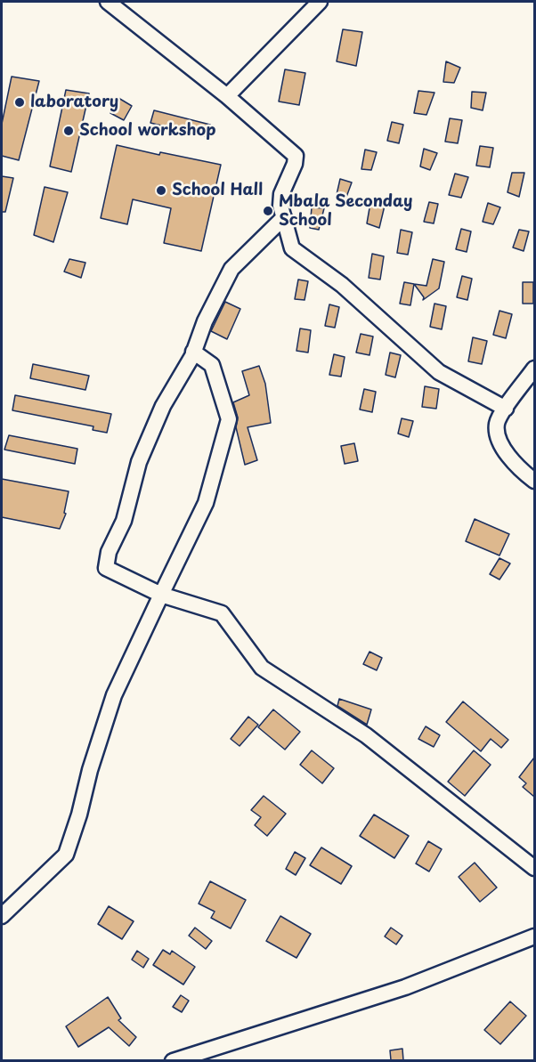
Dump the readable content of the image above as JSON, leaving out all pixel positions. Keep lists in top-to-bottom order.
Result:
{
  "places": [
    "laboratory",
    "School workshop",
    "School Hall",
    "Mbala Seconday School"
  ]
}
